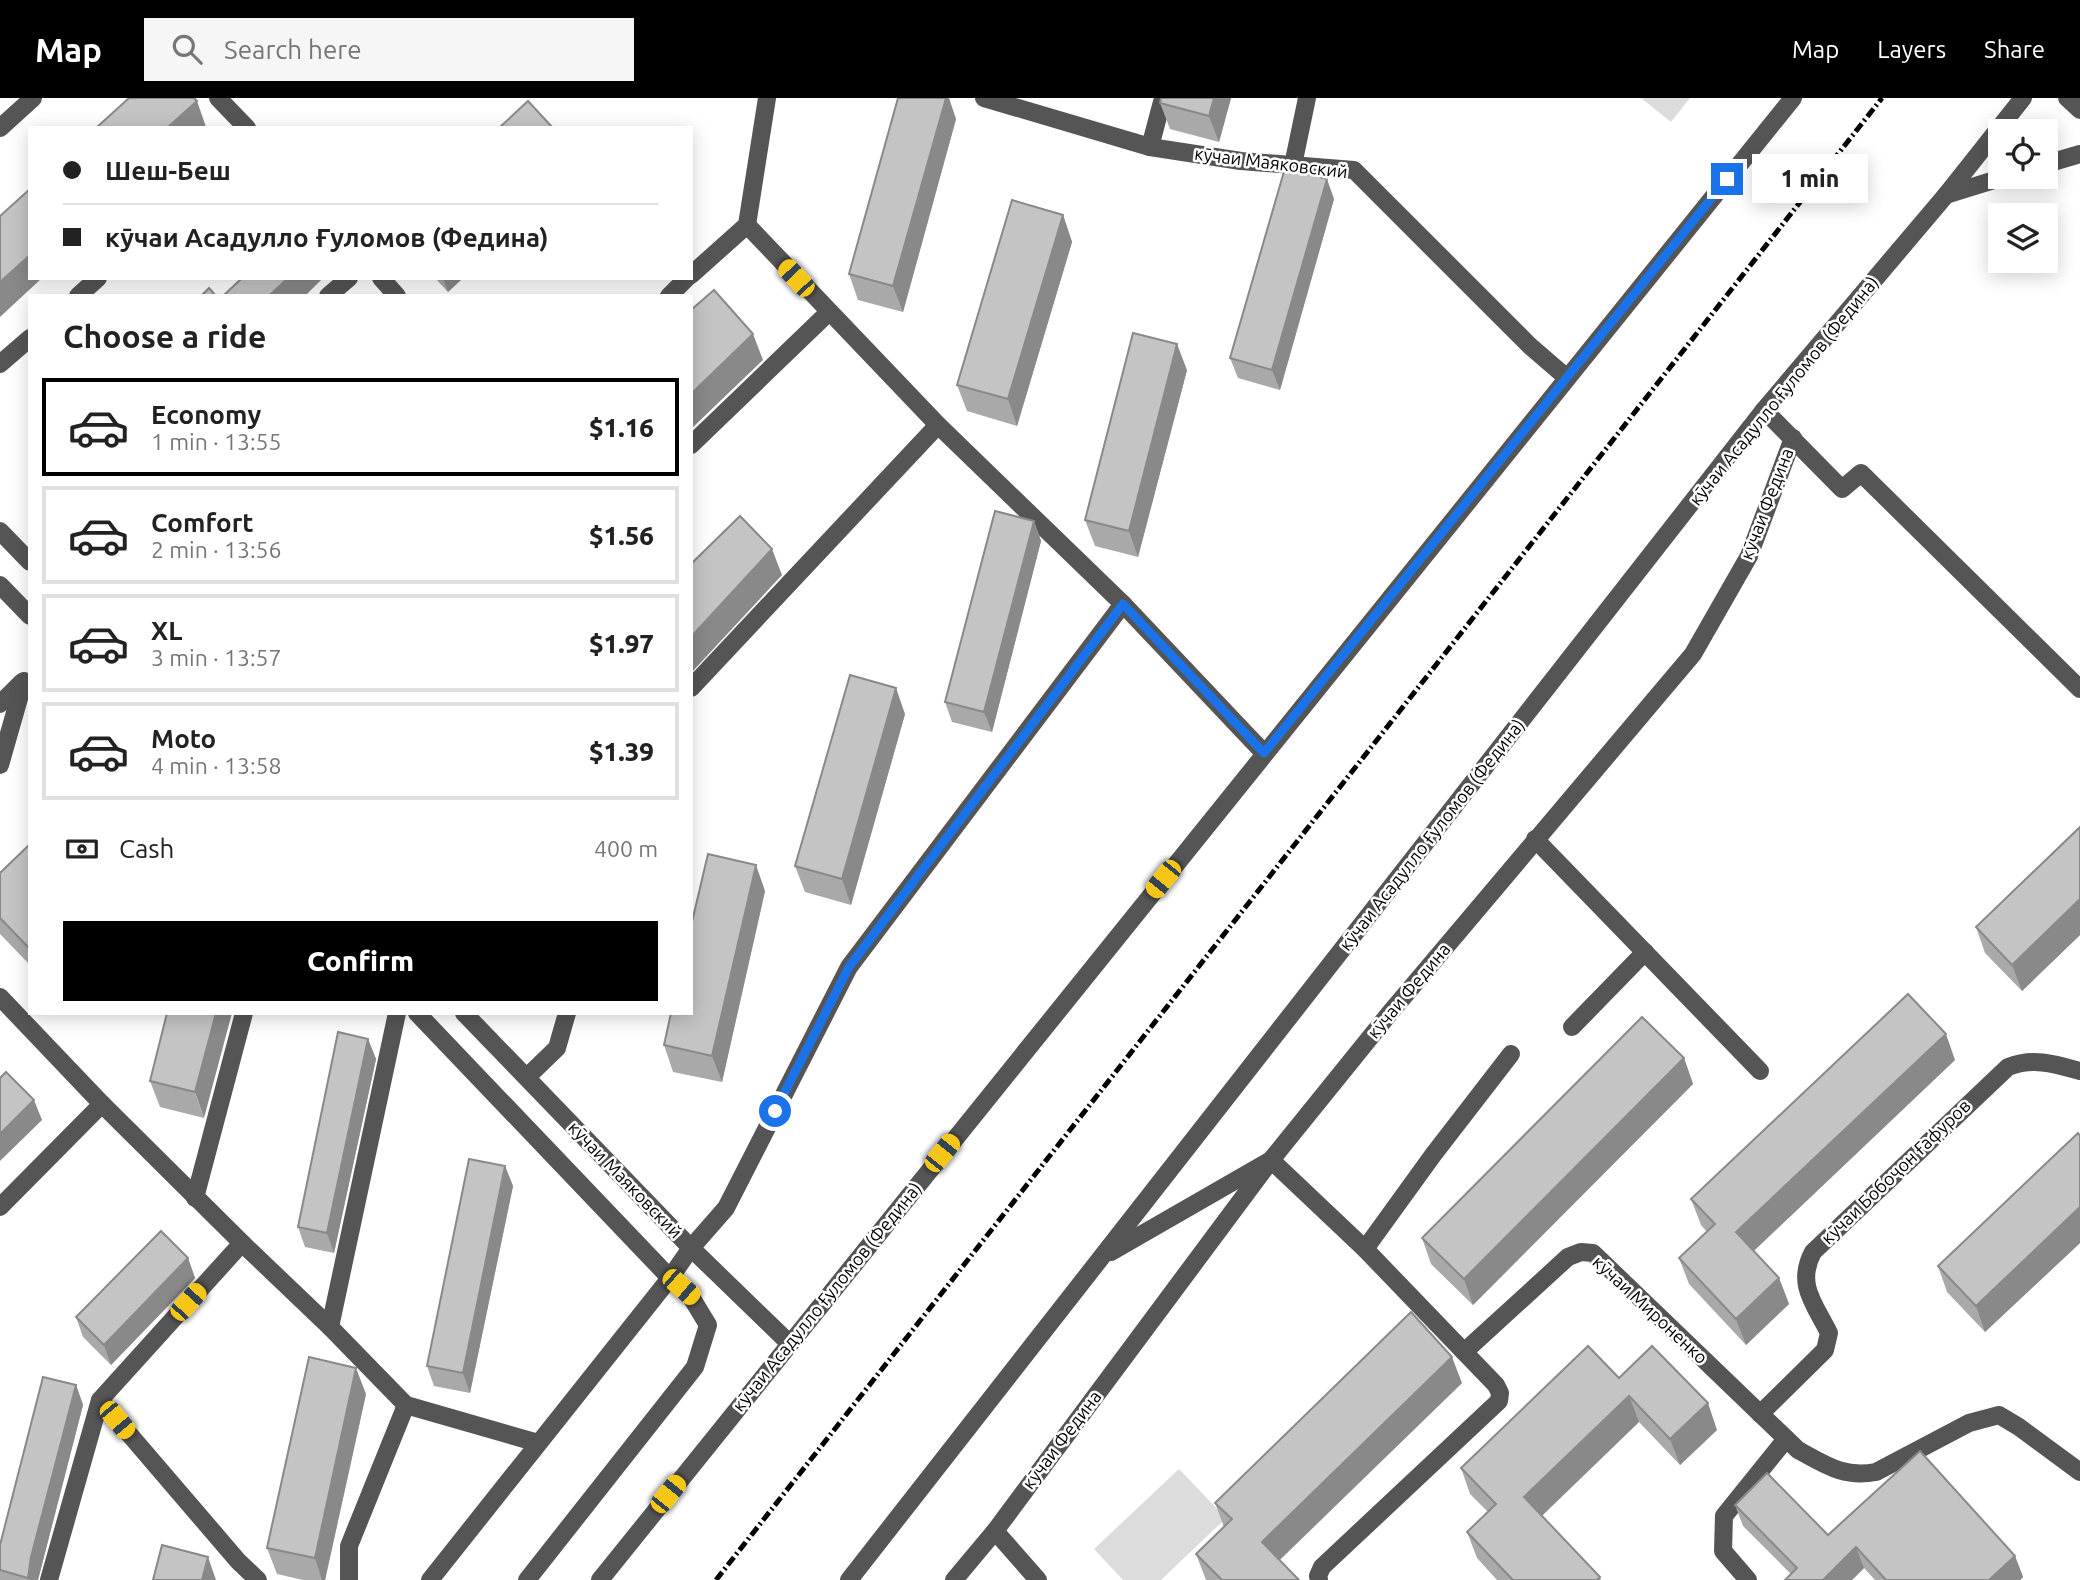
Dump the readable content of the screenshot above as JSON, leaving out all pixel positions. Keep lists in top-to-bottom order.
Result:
{
  "streets": {
    "street": [
      "кӯчаи Маяковский",
      "кӯчаи Асадулло Ғуломов (Федина)",
      "кӯчаи Федина",
      "кӯчаи Бобоҷон Ғафуров",
      "кӯчаи Мироненко"
    ]
  },
  "crossings": [
    ["кӯчаи Маяковский", "кӯчаи Асадулло Ғуломов (Федина)"],
    ["кӯчаи Бобоҷон Ғафуров", "кӯчаи Мироненко"]
  ],
  "page": {
    "header": "Map",
    "search": "Search here",
    "nav": ["Map", "Layers", "Share"],
    "banner": ["Шеш-Беш", "кӯчаи Асадулло Ғуломов (Федина)"],
    "bubble": "1 min",
    "heading": "Choose a ride",
    "list": [
      {
        "name": "Economy",
        "note": "1 min · 13:55",
        "value": "$1.16"
      },
      {
        "name": "Comfort",
        "note": "2 min · 13:56",
        "value": "$1.56"
      },
      {
        "name": "XL",
        "note": "3 min · 13:57",
        "value": "$1.97"
      },
      {
        "name": "Moto",
        "note": "4 min · 13:58",
        "value": "$1.39"
      }
    ],
    "pay": ["Cash", "400 m"],
    "buttons": "Confirm"
  }
}
